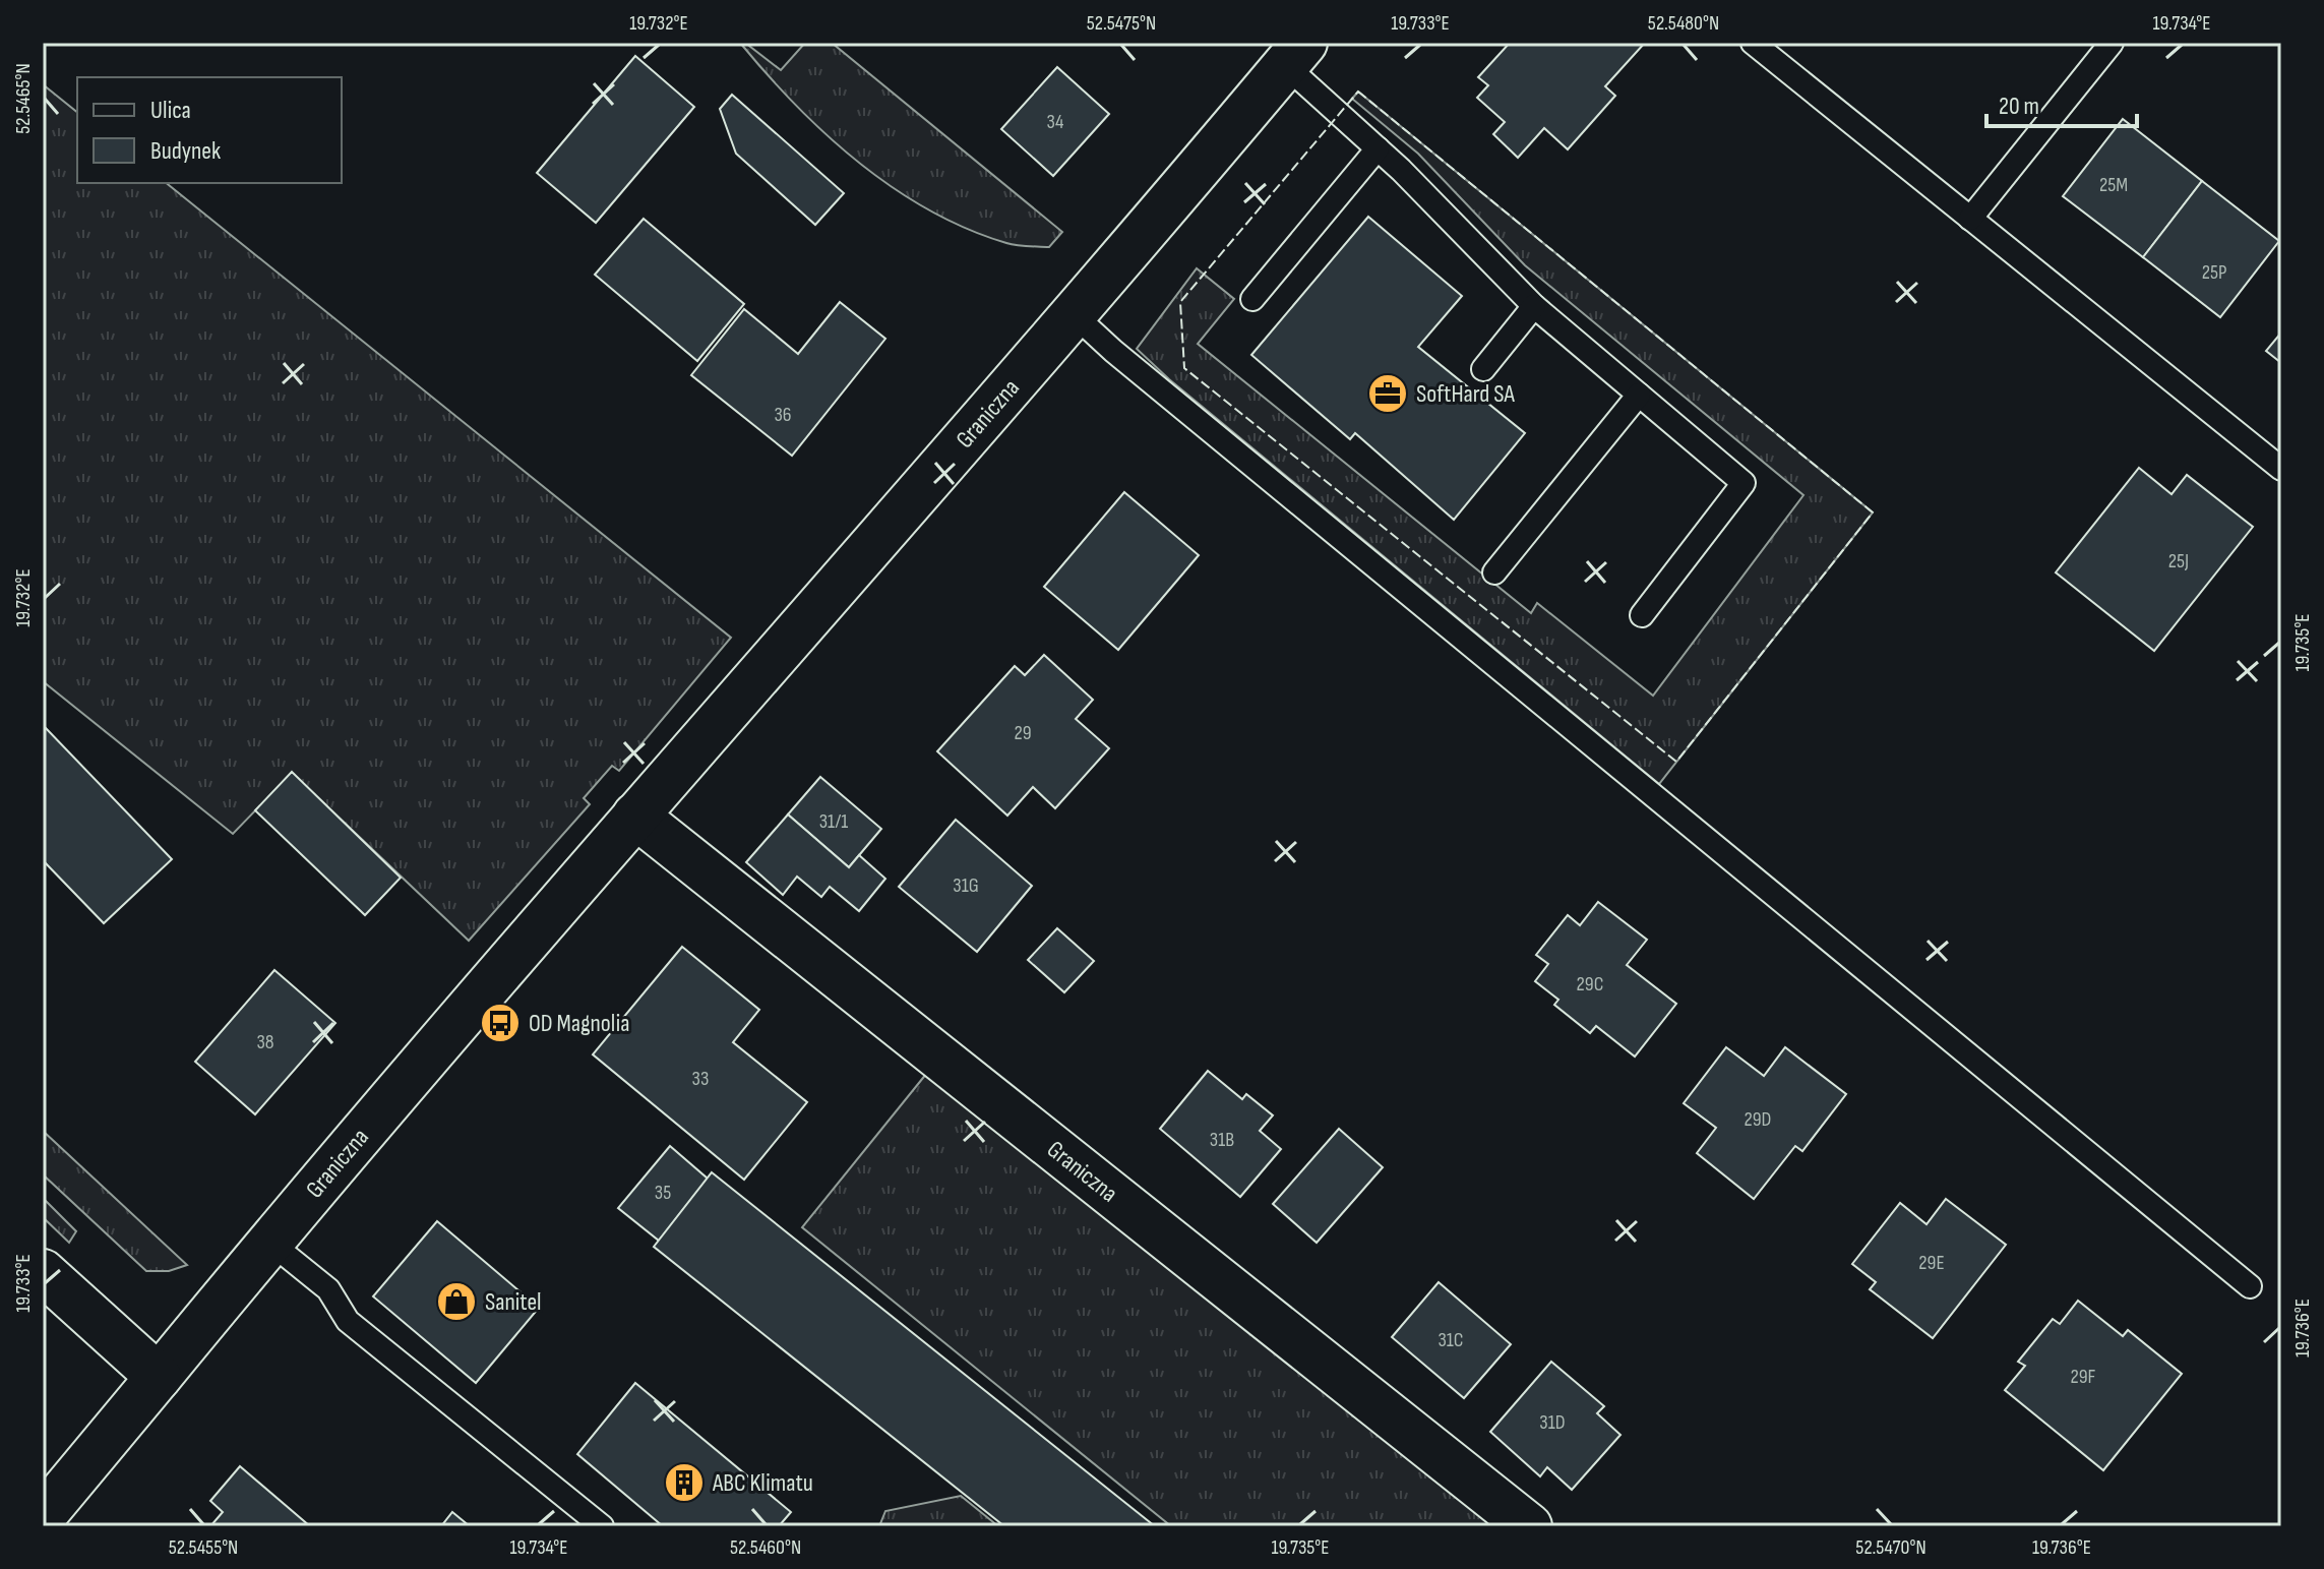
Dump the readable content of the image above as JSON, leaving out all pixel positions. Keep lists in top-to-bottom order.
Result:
{
  "streets": {
    "street": ["Graniczna"]
  },
  "places": {
    "office": ["SoftHard SA"],
    "bus stop": ["OD Magnolia"],
    "shop": ["Sanitel"],
    "building": ["ABC Klimatu"]
  },
  "house_numbers": [
    "34",
    "25M",
    "25P",
    "36",
    "25J",
    "29",
    "31/1",
    "31G",
    "29C",
    "38",
    "33",
    "29D",
    "31B",
    "35",
    "29E",
    "31C",
    "29F",
    "31D"
  ],
  "legend": ["Ulica", "Budynek"],
  "scale_bar": "20 m",
  "coordinates": [
    "19.732°E",
    "52.5475°N",
    "19.733°E",
    "52.5480°N",
    "19.734°E",
    "52.5465°N",
    "19.735°E",
    "19.736°E",
    "52.5455°N",
    "52.5460°N",
    "52.5470°N"
  ]
}
